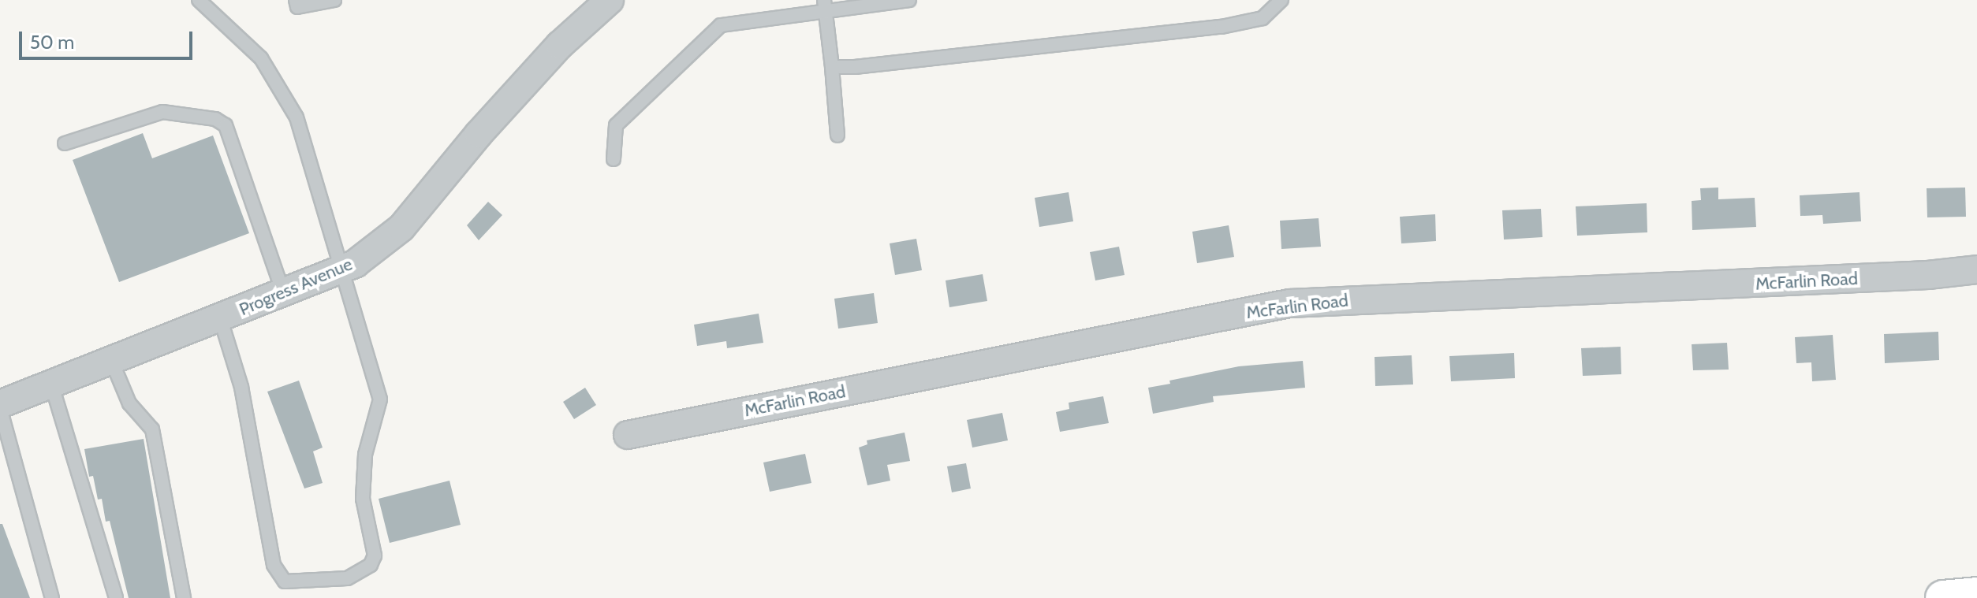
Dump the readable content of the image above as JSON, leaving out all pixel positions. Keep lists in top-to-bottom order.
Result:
{
  "streets": {
    "street": ["McFarlin Road", "Progress Avenue"]
  },
  "scale_bar": "50 m"
}
